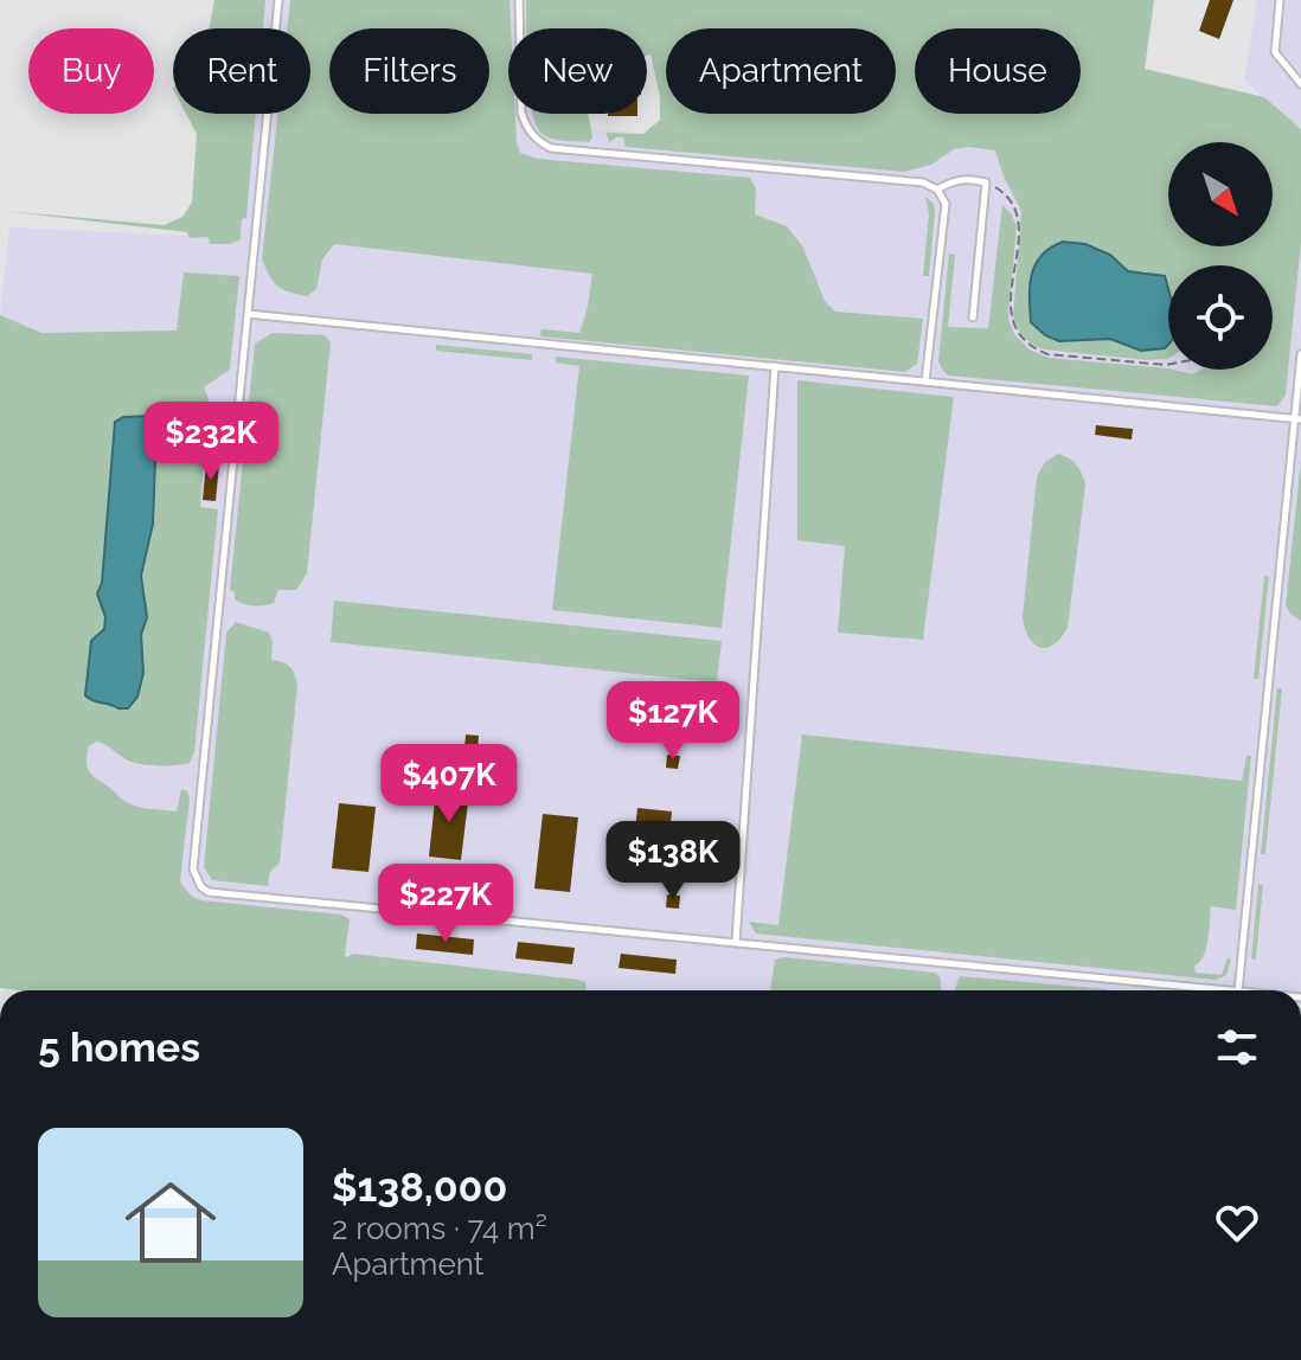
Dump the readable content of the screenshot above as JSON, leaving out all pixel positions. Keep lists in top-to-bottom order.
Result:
{
  "north": "bottom right",
  "page": {
    "chip": [
      "Buy",
      "Rent",
      "Filters",
      "New",
      "Apartment",
      "House"
    ],
    "price": [
      "$232K",
      "$127K",
      "$407K",
      "$138K",
      "$227K"
    ],
    "heading": "5 homes",
    "list": [
      {
        "name": "$138,000",
        "note": "2 rooms · 74 m² · Apartment"
      }
    ]
  }
}
